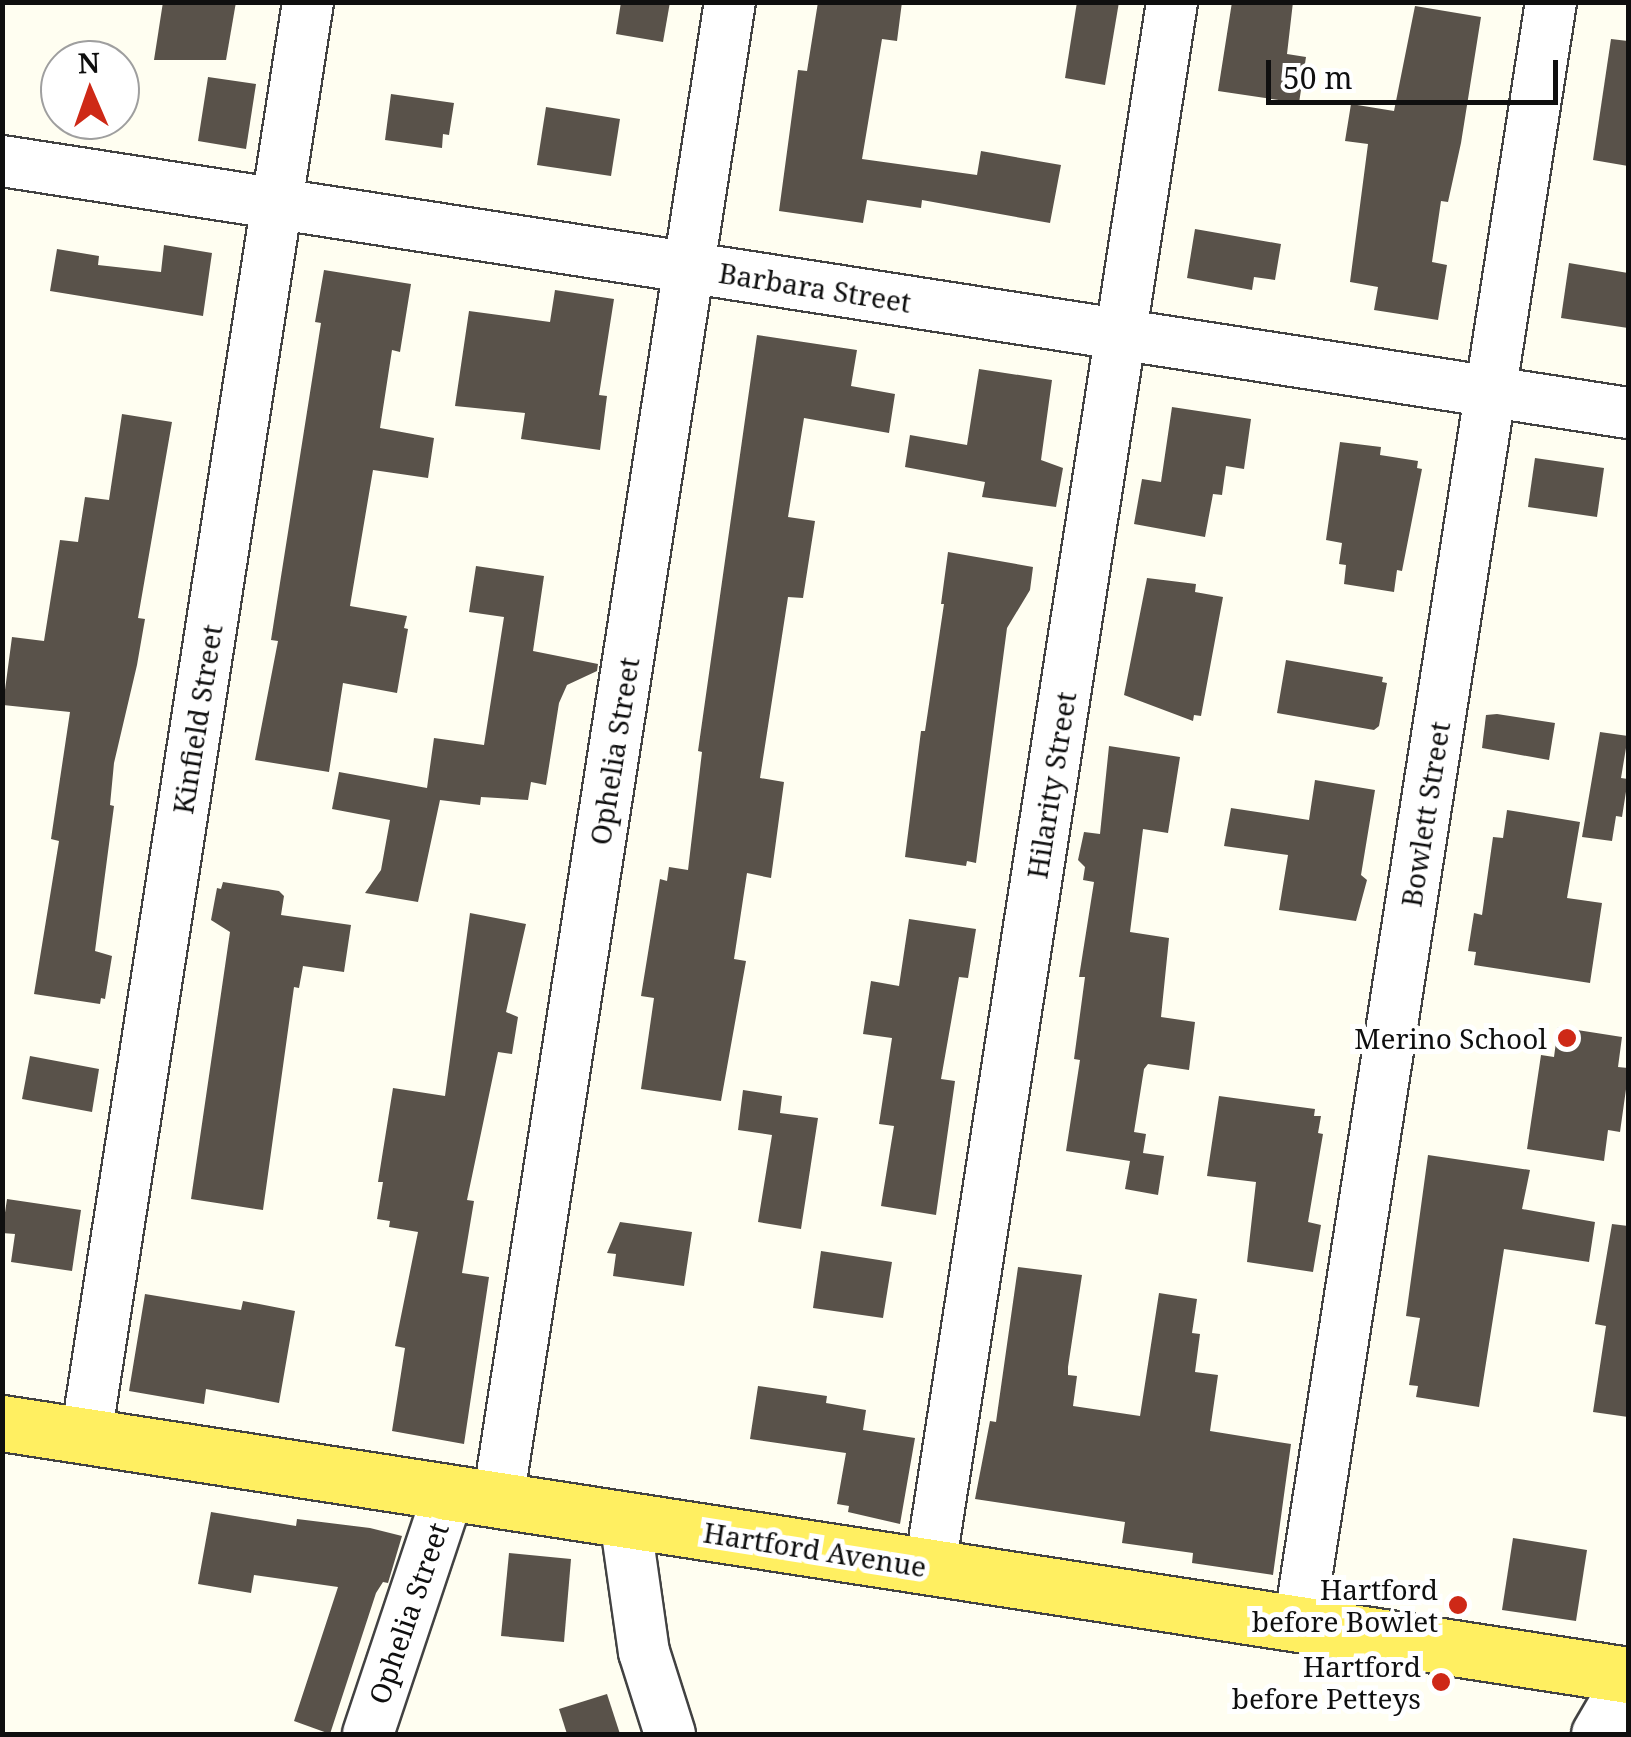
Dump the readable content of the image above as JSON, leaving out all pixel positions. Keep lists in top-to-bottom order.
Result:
{
  "streets": {
    "main road": ["Hartford Avenue"],
    "street": [
      "Barbara Street",
      "Kinfield Street",
      "Ophelia Street",
      "Hilarity Street",
      "Bowlett Street"
    ]
  },
  "crossings": [
    ["Barbara Street", "Kinfield Street"],
    ["Barbara Street", "Ophelia Street"],
    ["Barbara Street", "Hilarity Street"],
    ["Barbara Street", "Bowlett Street"],
    ["Kinfield Street", "Hartford Avenue"],
    ["Ophelia Street", "Hartford Avenue"],
    ["Hilarity Street", "Hartford Avenue"],
    ["Bowlett Street", "Hartford Avenue"]
  ],
  "places": ["Merino School", "Hartford before Bowlet", "Hartford before Petteys"],
  "scale_bar": "50 m",
  "north": "top"
}
